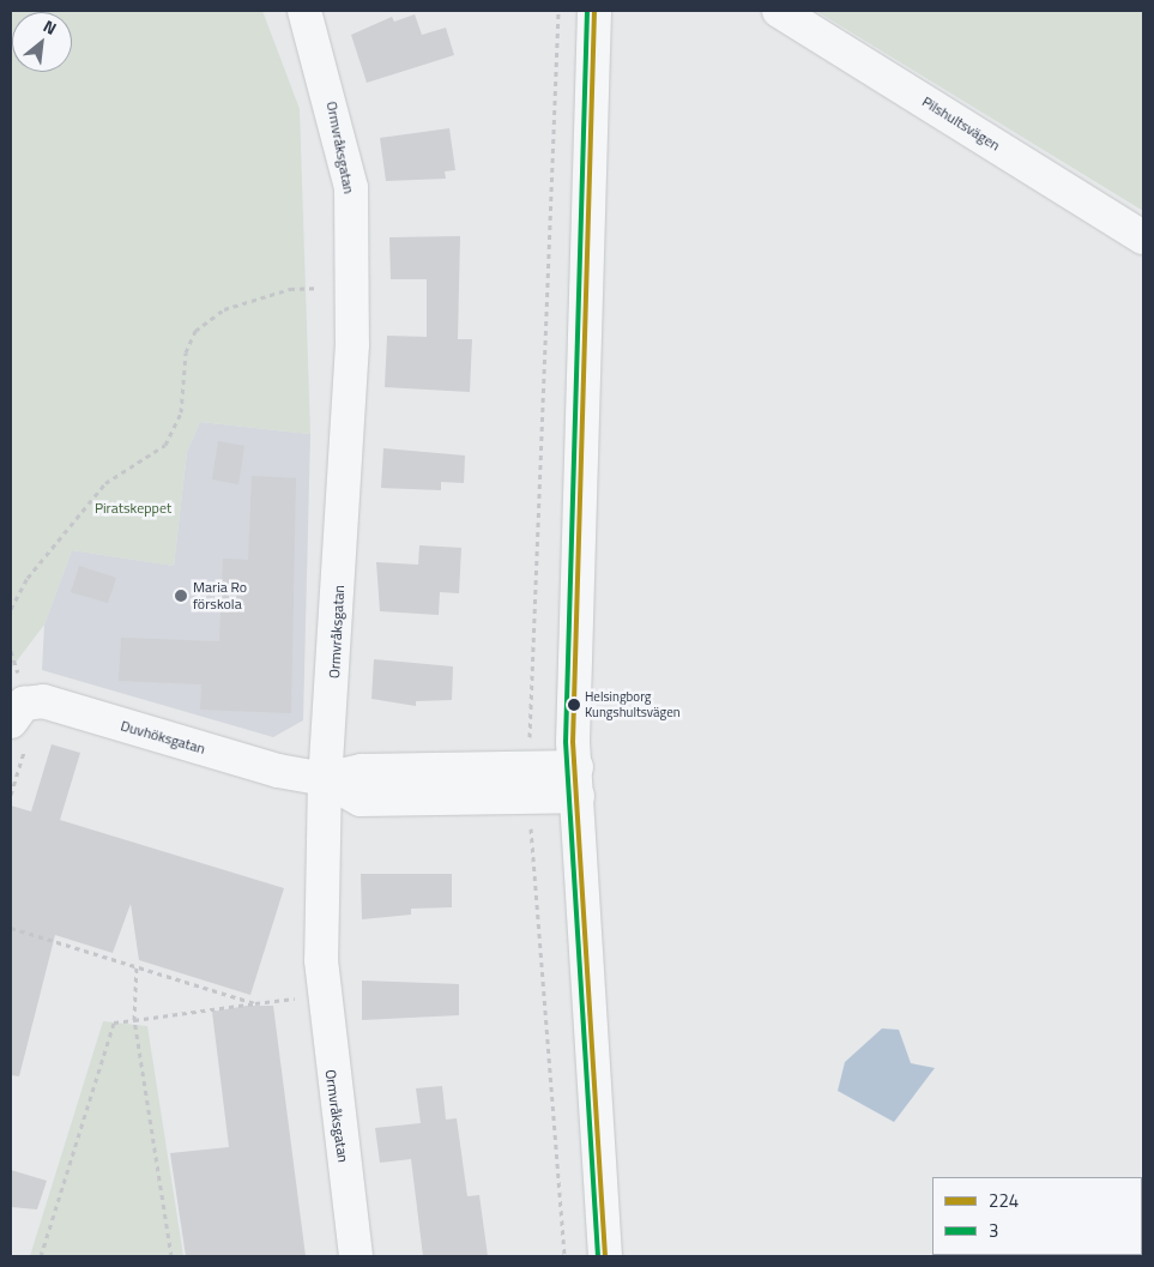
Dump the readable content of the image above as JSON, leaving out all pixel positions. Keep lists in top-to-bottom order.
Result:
{
  "streets": {
    "street": ["Pilshultsvägen", "Ormvråksgatan", "Duvhöksgatan"]
  },
  "crossings": [
    ["Ormvråksgatan", "Duvhöksgatan"]
  ],
  "parks": ["Piratskeppet"],
  "places": ["Maria Ro förskola", "Helsingborg Kungshultsvägen"],
  "lines": ["transit line 224", "transit line 3"],
  "legend": ["224", "3"],
  "north": "top right"
}
